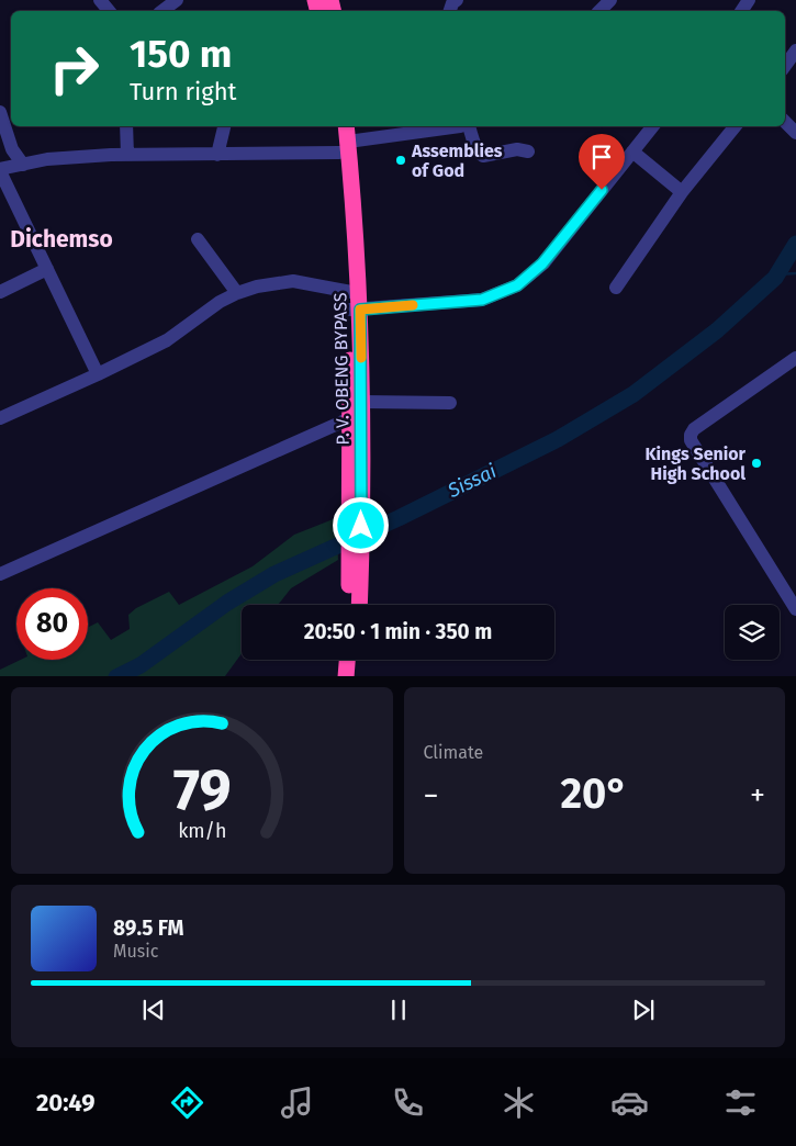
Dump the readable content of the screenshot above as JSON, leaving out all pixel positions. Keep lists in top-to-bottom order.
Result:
{
  "streets": {
    "highway": ["P. V. OBENG BYPASS"]
  },
  "districts": ["Dichemso"],
  "water": ["Sissai"],
  "places": ["Assemblies of God", "Kings Senior High School"],
  "page": {
    "turn": ["150 m", "Turn right"],
    "limit": "80",
    "trip": "20:50 · 1 min · 350 m",
    "tile": "Climate",
    "heat": ["−", "20°", "+"],
    "song": ["89.5 FM", "Music"],
    "tabs": "20:49",
    "gauge": ["79", "km/h"]
  }
}
